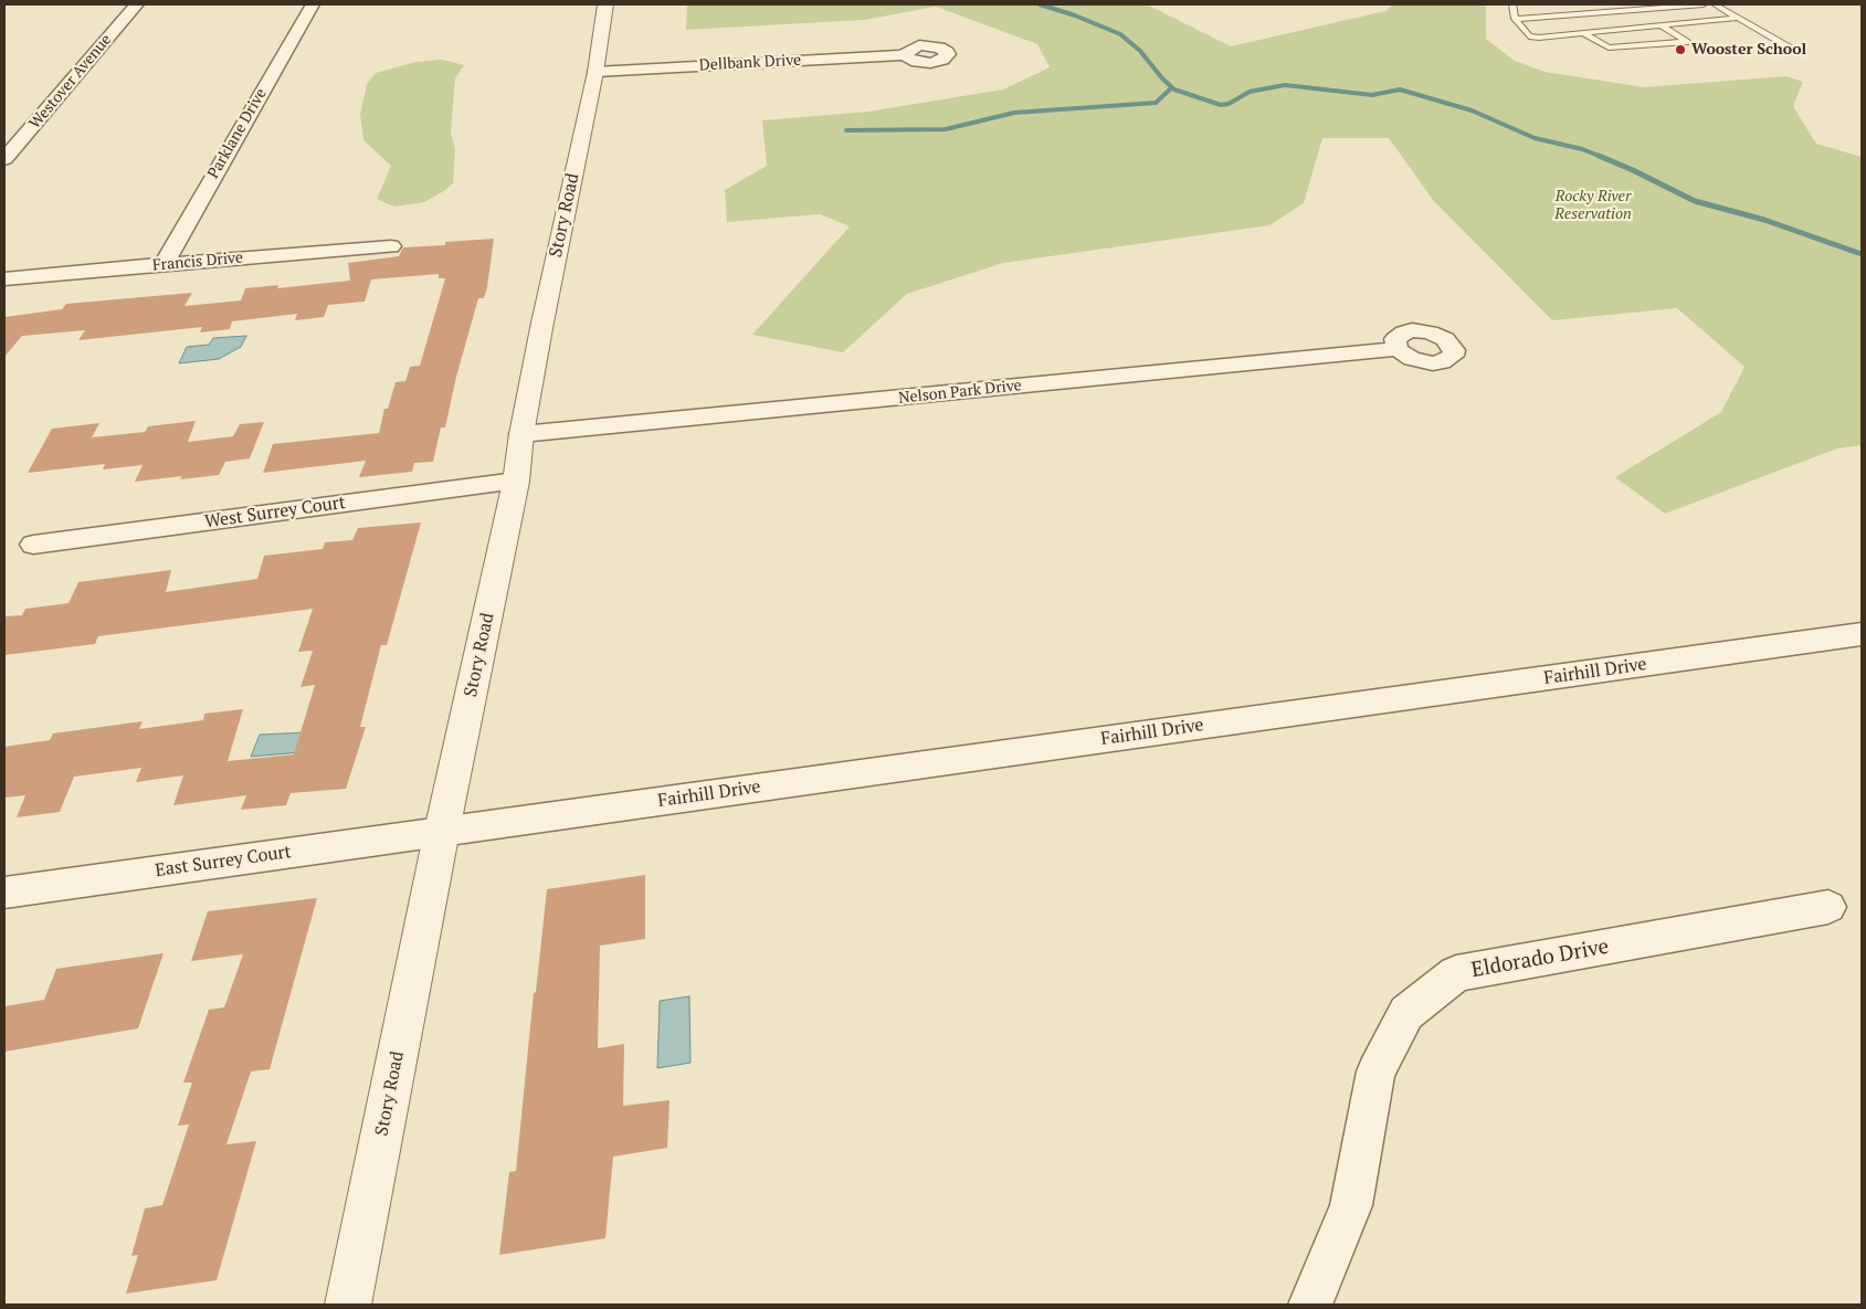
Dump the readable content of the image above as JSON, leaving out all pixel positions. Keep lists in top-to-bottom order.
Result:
{
  "streets": {
    "street": [
      "Dellbank Drive",
      "Westover Avenue",
      "Parklane Drive",
      "Story Road",
      "Francis Drive",
      "Nelson Park Drive",
      "West Surrey Court",
      "Fairhill Drive",
      "East Surrey Court",
      "Eldorado Drive"
    ]
  },
  "crossings": [
    ["Dellbank Drive", "Story Road"],
    ["Parklane Drive", "Francis Drive"],
    ["Story Road", "Nelson Park Drive"],
    ["Story Road", "West Surrey Court"],
    ["Story Road", "Fairhill Drive"],
    ["Story Road", "East Surrey Court"],
    ["Fairhill Drive", "East Surrey Court"]
  ],
  "parks": ["Rocky River Reservation"],
  "places": ["Wooster School"]
}
